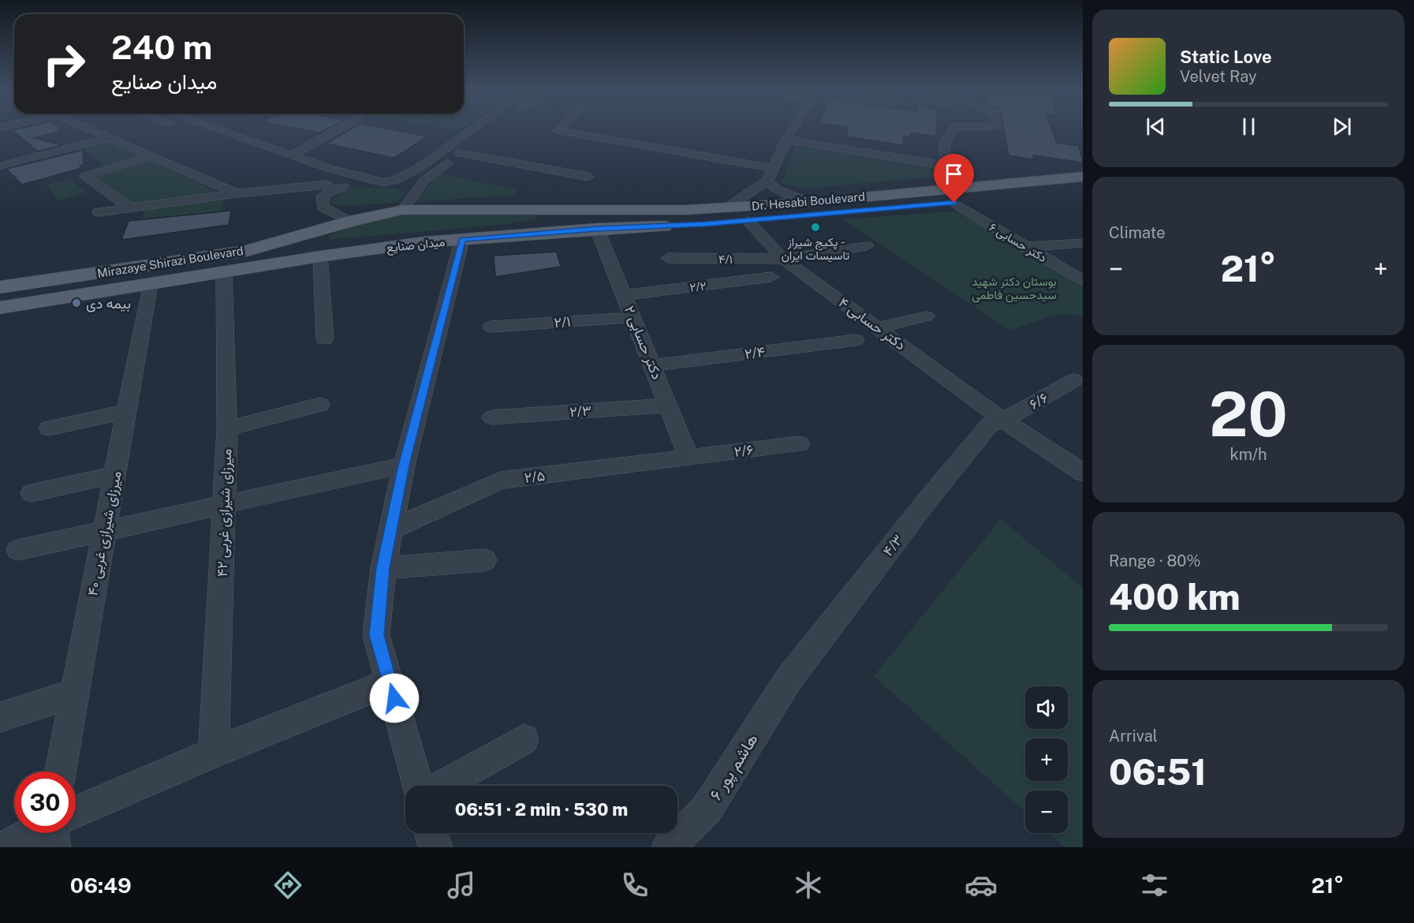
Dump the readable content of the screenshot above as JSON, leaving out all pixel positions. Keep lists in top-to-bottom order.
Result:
{
  "streets": {
    "main road": ["Dr. Hesabi Boulevard", "میدان صنایع", "Mirazaye Shirazi Boulevard"],
    "street": [
      "۶ دکتر حسابی",
      "۴/۱",
      "۲/۲",
      "۲/۱",
      "دکتر حسابی ۴",
      "دکتر حسابی ۲",
      "۲/۴",
      "۶/۶",
      "۲/۳",
      "۲/۶",
      "۲/۵",
      "میرزای شیرازی غربی ۴۲",
      "میرزای شیرازی غربی ۴۰",
      "۴/۳",
      "هاشم پور ۶"
    ]
  },
  "crossings": [
    ["Dr. Hesabi Boulevard", "۶ دکتر حسابی"],
    ["Dr. Hesabi Boulevard", "میدان صنایع"],
    ["Dr. Hesabi Boulevard", "دکتر حسابی ۴"],
    ["Dr. Hesabi Boulevard", "دکتر حسابی ۲"],
    ["میدان صنایع", "Mirazaye Shirazi Boulevard"],
    ["میدان صنایع", "دکتر حسابی ۲"],
    ["۴/۱", "دکتر حسابی ۴"],
    ["Mirazaye Shirazi Boulevard", "میرزای شیرازی غربی ۴۲"],
    ["Mirazaye Shirazi Boulevard", "میرزای شیرازی غربی ۴۰"],
    ["۲/۲", "دکتر حسابی ۲"],
    ["۲/۱", "دکتر حسابی ۲"],
    ["دکتر حسابی ۴", "۶/۶"],
    ["دکتر حسابی ۴", "۴/۳"],
    ["دکتر حسابی ۲", "۲/۴"],
    ["دکتر حسابی ۲", "۲/۳"],
    ["دکتر حسابی ۲", "۲/۶"],
    ["دکتر حسابی ۲", "۲/۵"],
    ["۶/۶", "۴/۳"],
    ["۲/۶", "۲/۵"],
    ["۴/۳", "هاشم پور ۶"]
  ],
  "parks": ["بوستان دکتر شهید سیدحسین فاطمی"],
  "places": ["پکیج شیراز - تاسیسات ایران", "بیمه دی"],
  "page": {
    "turn": ["240 m", "میدان صنایع"],
    "song": ["Static Love", "Velvet Ray"],
    "tile": [
      "Climate",
      ["20", "km/h"],
      ["Range · 80%", "400 km"],
      ["Arrival", "06:51"]
    ],
    "heat": ["−", "21°", "+"],
    "map_buttons": ["+", "−"],
    "limit": "30",
    "trip": "06:51 · 2 min · 530 m",
    "tabs": ["06:49", "21°"]
  }
}
